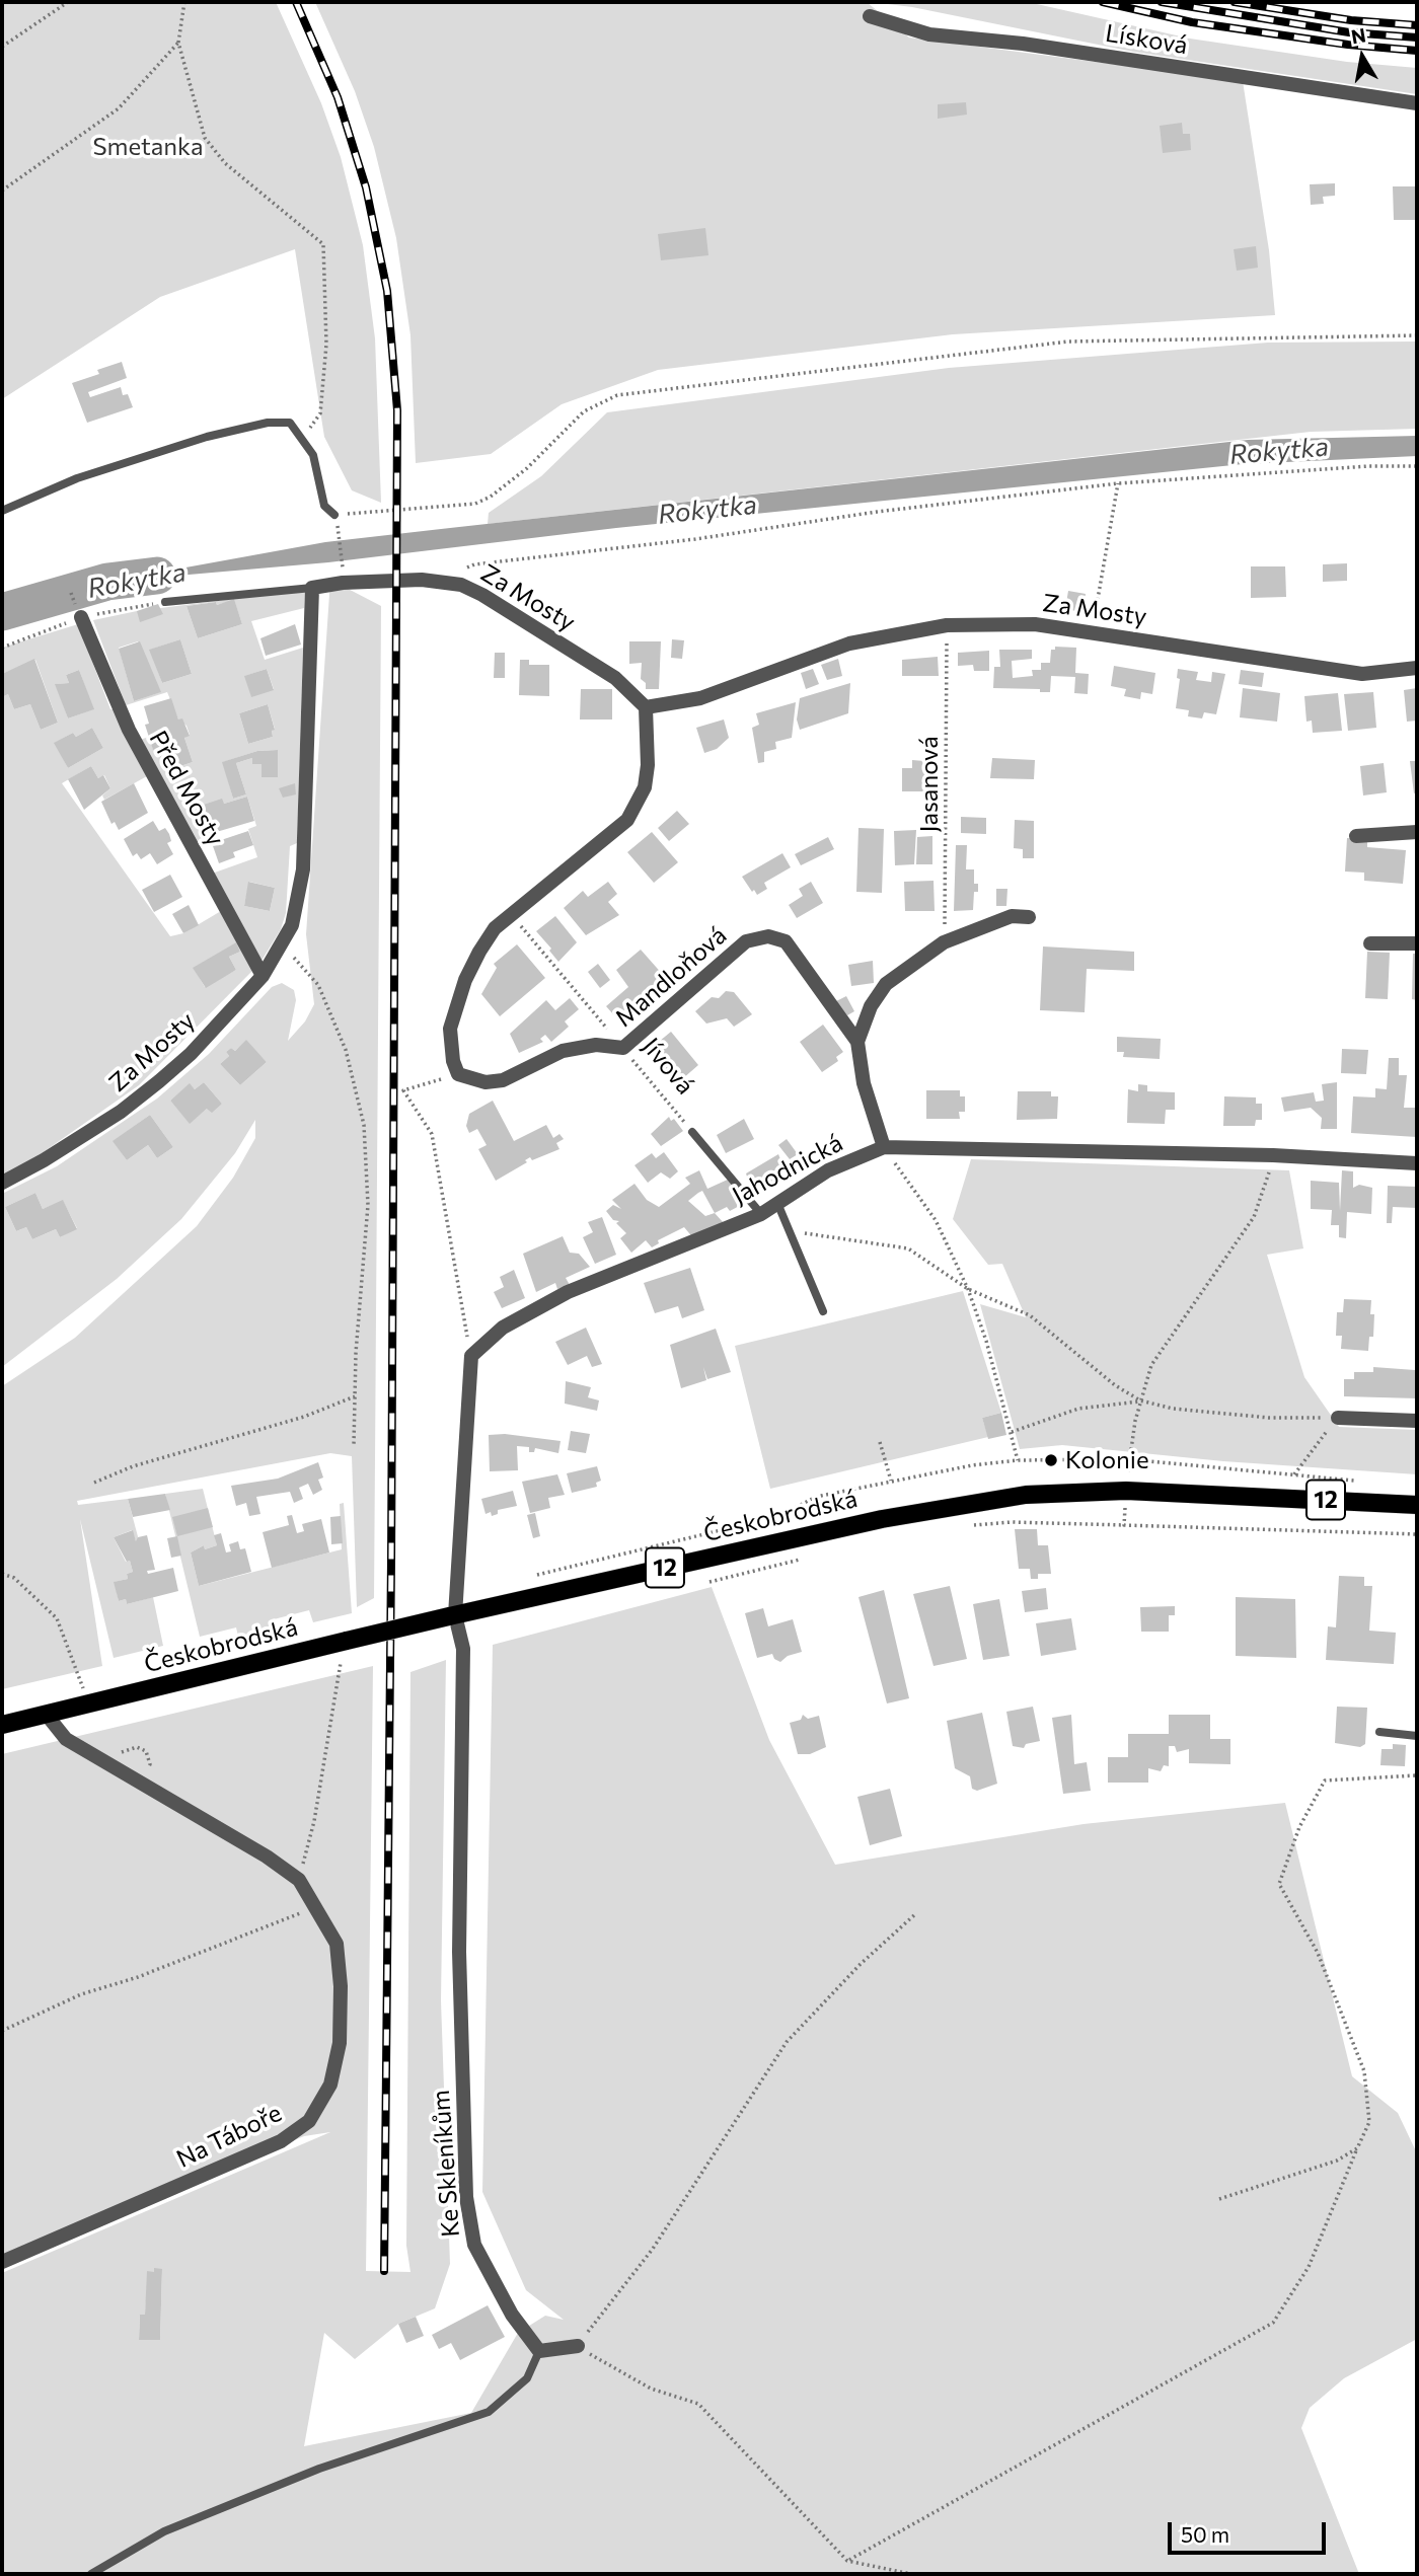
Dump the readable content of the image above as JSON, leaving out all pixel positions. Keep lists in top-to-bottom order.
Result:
{
  "streets": {
    "main road": ["12", "Českobrodská"],
    "street": [
      "Lísková",
      "Za Mosty",
      "Před Mosty",
      "Mandloňová",
      "Jahodnická",
      "Na Táboře",
      "Ke Skleníkům"
    ],
    "lane": ["Jívová"],
    "path": ["Jasanová"]
  },
  "crossings": [
    ["Za Mosty", "Jasanová"],
    ["Za Mosty", "Před Mosty"],
    ["Mandloňová", "Jívová"],
    ["Jívová", "Jahodnická"],
    ["Českobrodská", "Na Táboře"],
    ["Českobrodská", "Ke Skleníkům"]
  ],
  "water": ["Rokytka"],
  "parks": ["Smetanka"],
  "places": ["Kolonie"],
  "scale_bar": "50 m",
  "north": "top"
}
